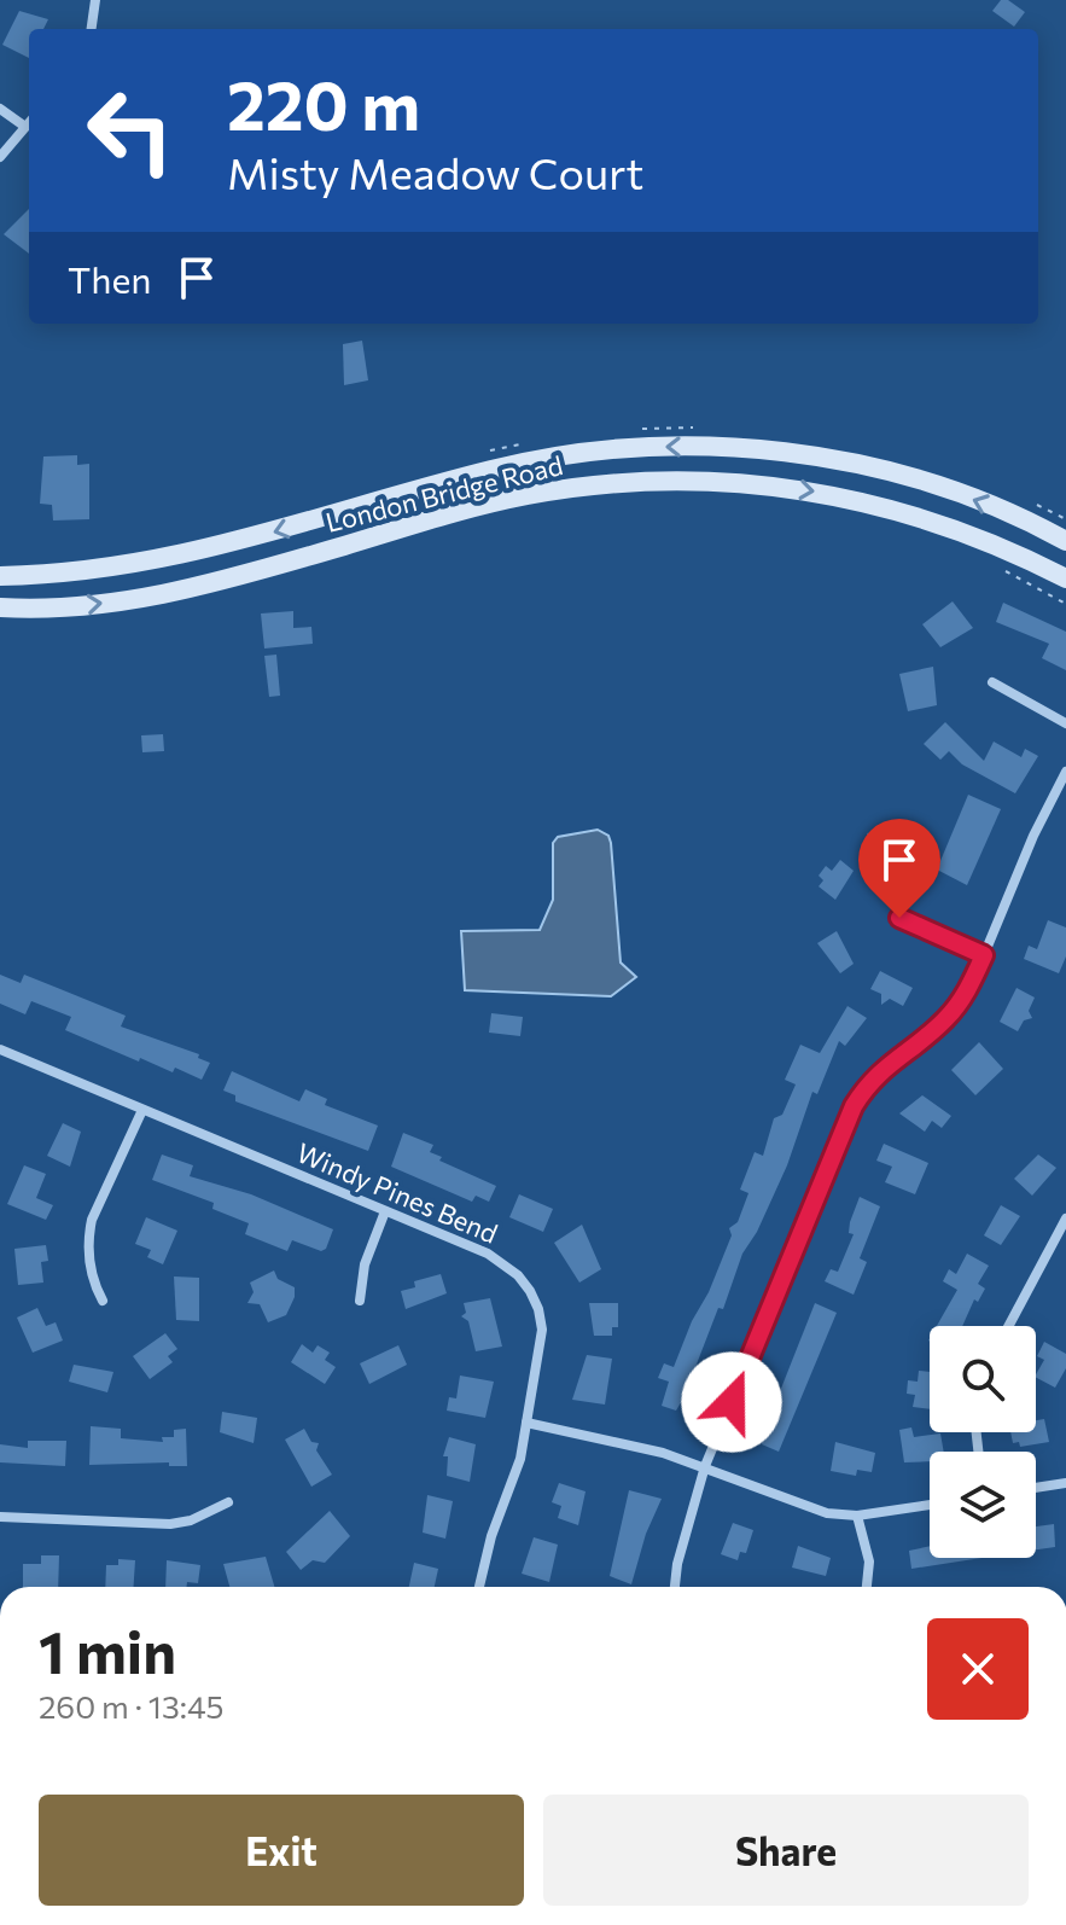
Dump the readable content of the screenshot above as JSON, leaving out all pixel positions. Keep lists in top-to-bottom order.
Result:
{
  "streets": {
    "main road": ["London Bridge Road"],
    "street": ["Windy Pines Bend"]
  },
  "page": {
    "turn": ["220 m", "Misty Meadow Court"],
    "then": "Then",
    "heading": ["1 min", "260 m · 13:45"],
    "buttons": ["Exit", "Share"]
  }
}
